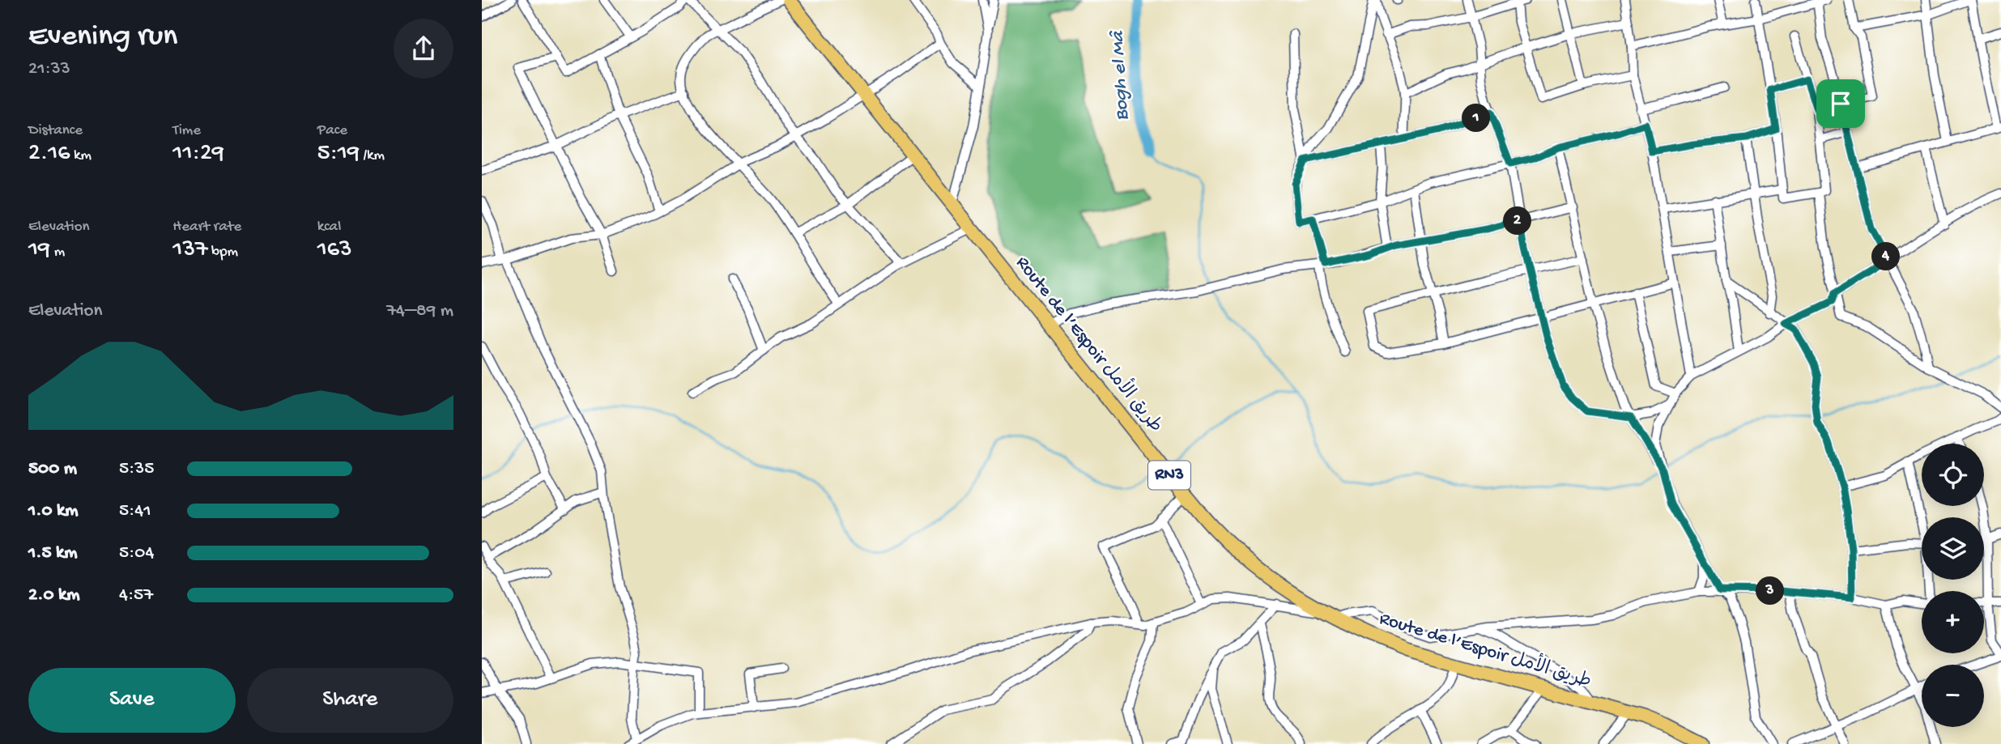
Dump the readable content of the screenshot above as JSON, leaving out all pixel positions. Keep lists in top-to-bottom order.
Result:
{
  "streets": {
    "highway": ["Route de l’Espoir طريق الأمل", "RN3"]
  },
  "water": ["Bogh el Mâ"],
  "page": {
    "heading": ["Evening run", "21:33"],
    "stats": [
      ["Distance", "2.16 km"],
      ["Time", "11:29"],
      ["Pace", "5:19 /km"],
      ["Elevation", "19 m"],
      ["Heart rate", "137 bpm"],
      ["kcal", "163"]
    ],
    "pins": [
      "1",
      "2",
      "4",
      "3"
    ],
    "chart": ["Elevation", "74–89 m"],
    "map_buttons": ["+", "−"],
    "list": [
      {
        "name": "500 m",
        "note": "5:35"
      },
      {
        "name": "1.0 km",
        "note": "5:41"
      },
      {
        "name": "1.5 km",
        "note": "5:04"
      },
      {
        "name": "2.0 km",
        "note": "4:57"
      }
    ],
    "buttons": ["Save", "Share"]
  }
}
